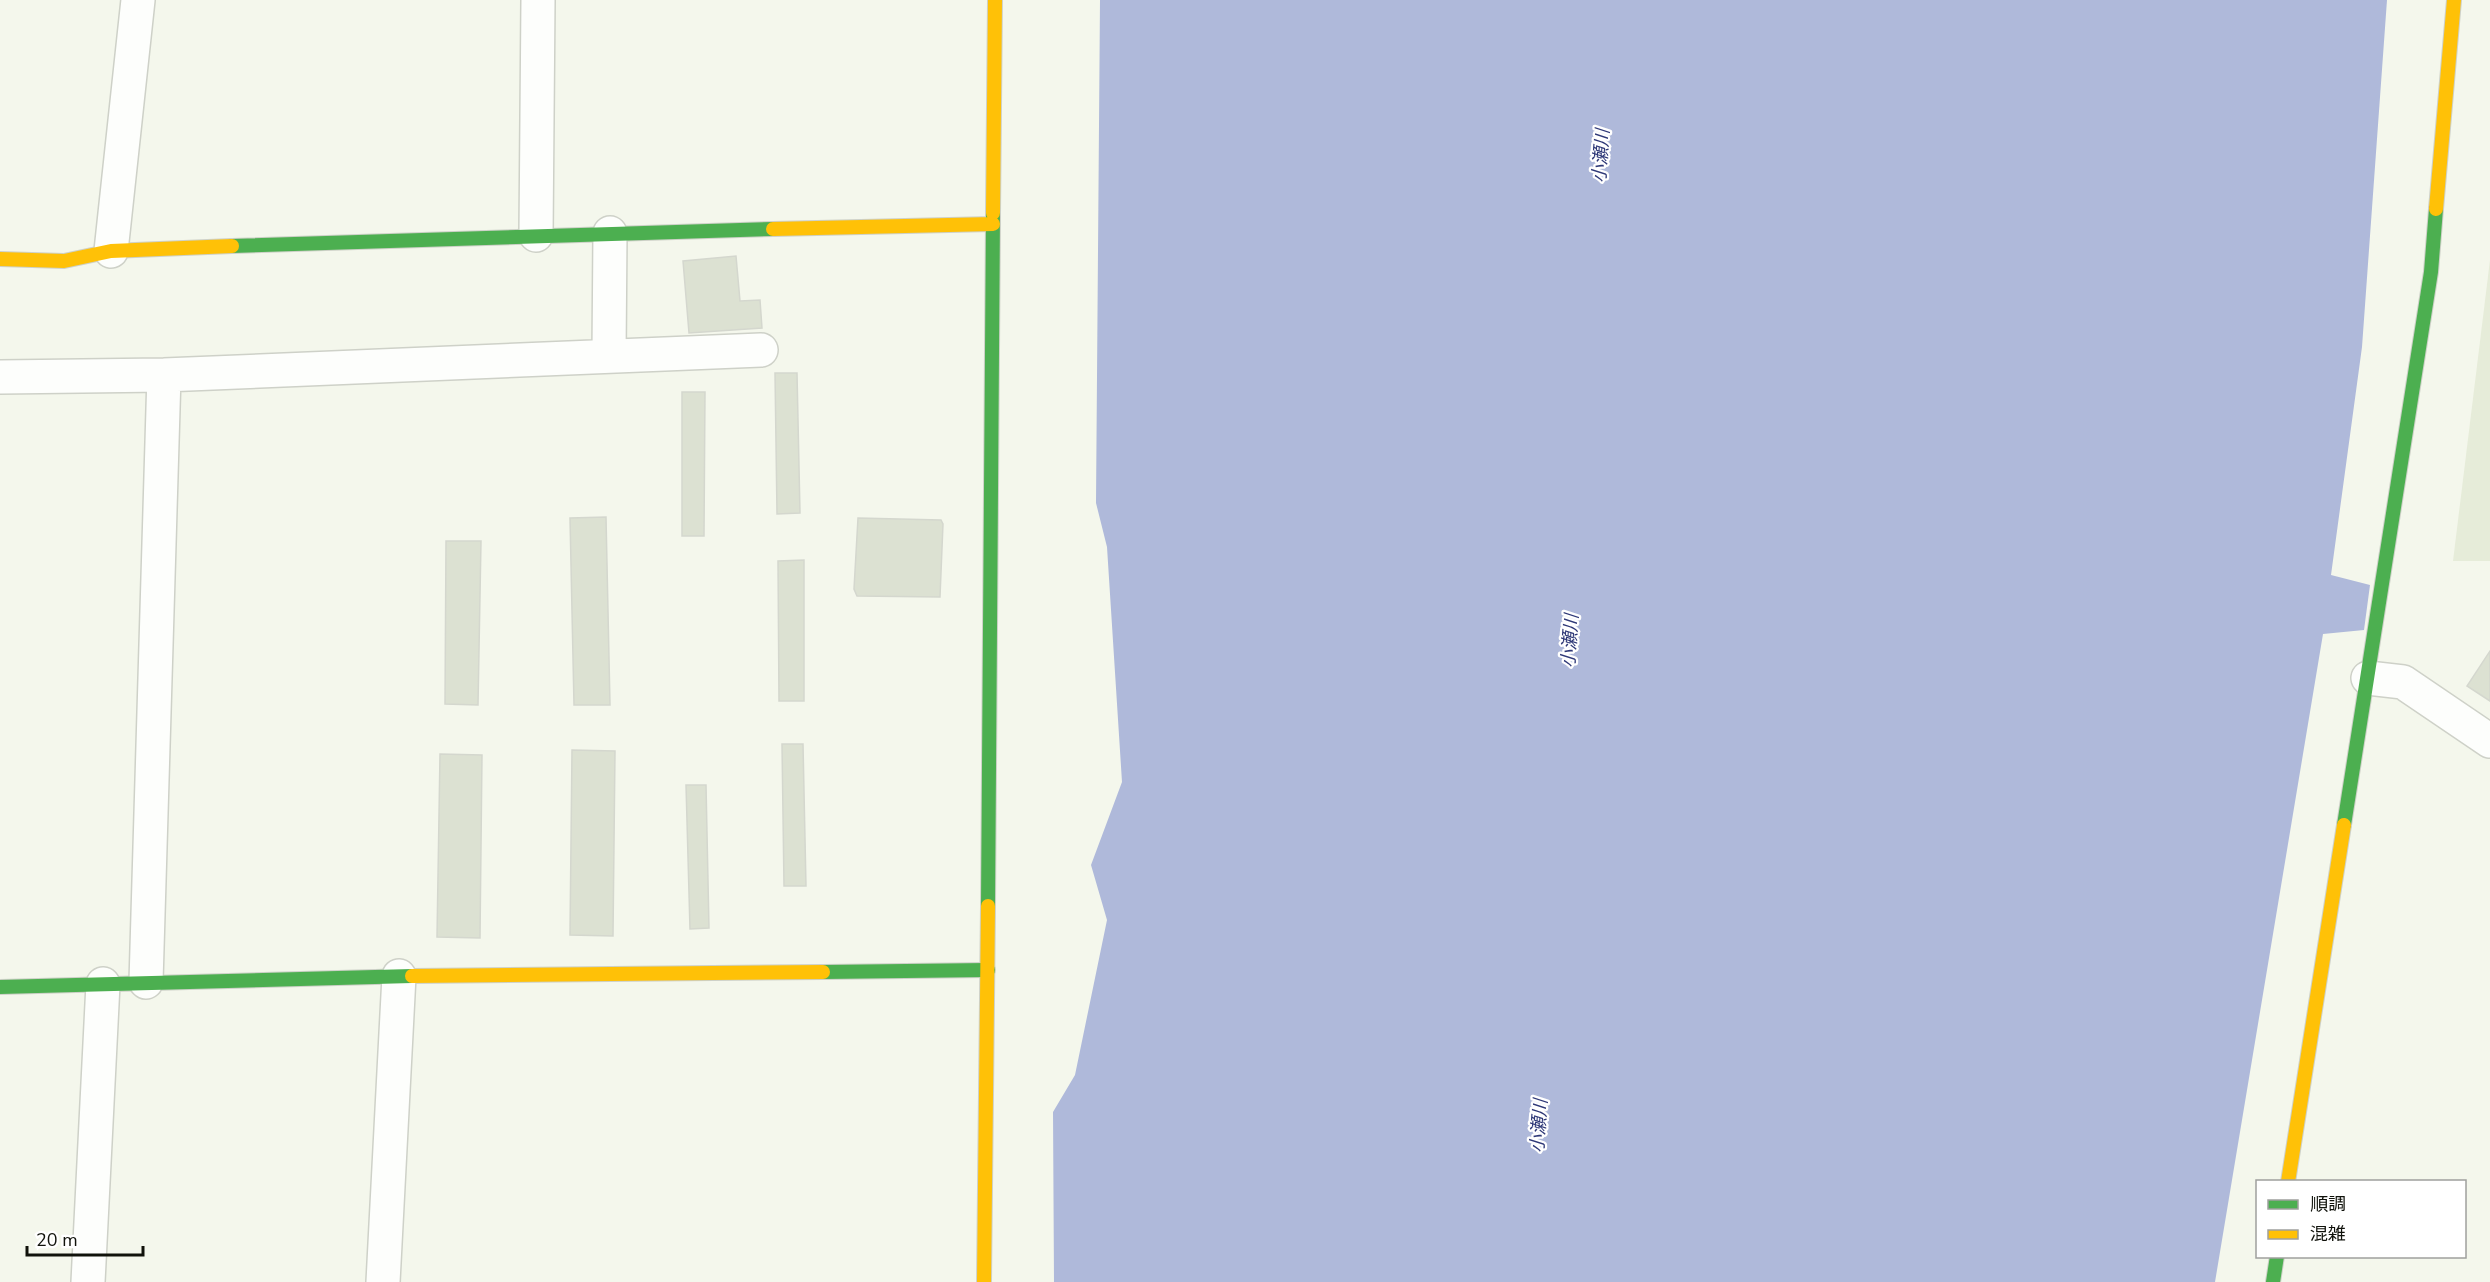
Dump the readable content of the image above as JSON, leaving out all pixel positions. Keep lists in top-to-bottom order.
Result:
{
  "water": ["小瀬川"],
  "legend": ["順調", "混雑"],
  "scale_bar": "20 m"
}
